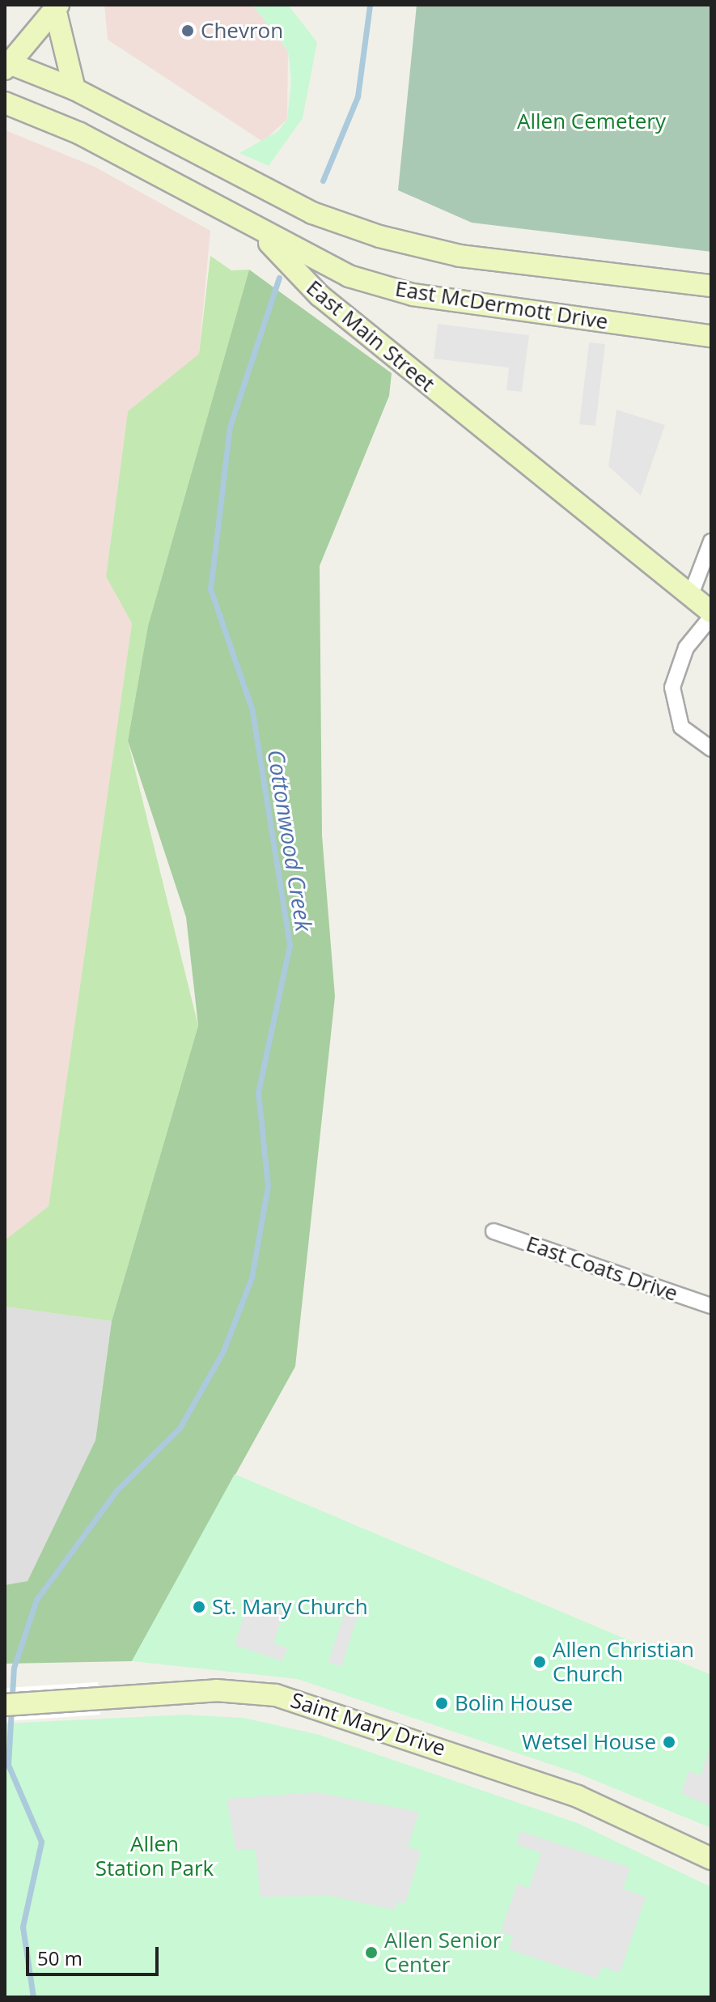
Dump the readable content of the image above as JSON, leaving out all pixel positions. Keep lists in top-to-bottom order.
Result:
{
  "streets": {
    "main road": ["East McDermott Drive", "East Main Street", "Saint Mary Drive"],
    "street": ["East Coats Drive"]
  },
  "crossings": [
    ["East McDermott Drive", "East Main Street"]
  ],
  "water": ["Cottonwood Creek"],
  "parks": ["Allen Cemetery", "Allen Station Park"],
  "places": [
    "Chevron",
    "St. Mary Church",
    "Allen Christian Church",
    "Bolin House",
    "Wetsel House",
    "Allen Senior Center"
  ],
  "scale_bar": "50 m"
}
